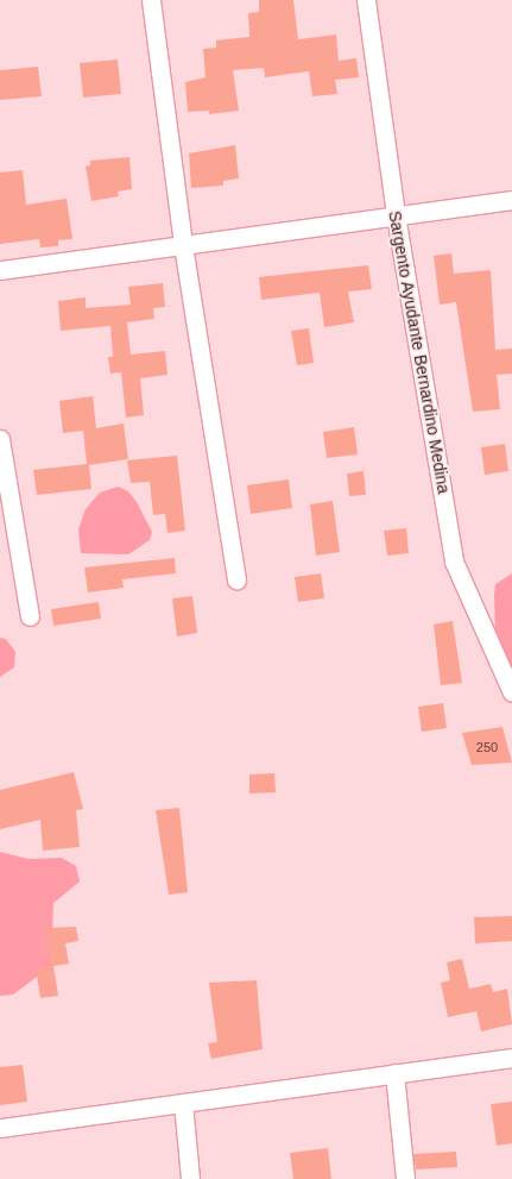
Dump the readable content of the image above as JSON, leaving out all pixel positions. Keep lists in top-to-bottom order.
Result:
{
  "streets": {
    "street": ["Sargento Ayudante Bernardino Medina"]
  },
  "house_numbers": ["250"]
}
